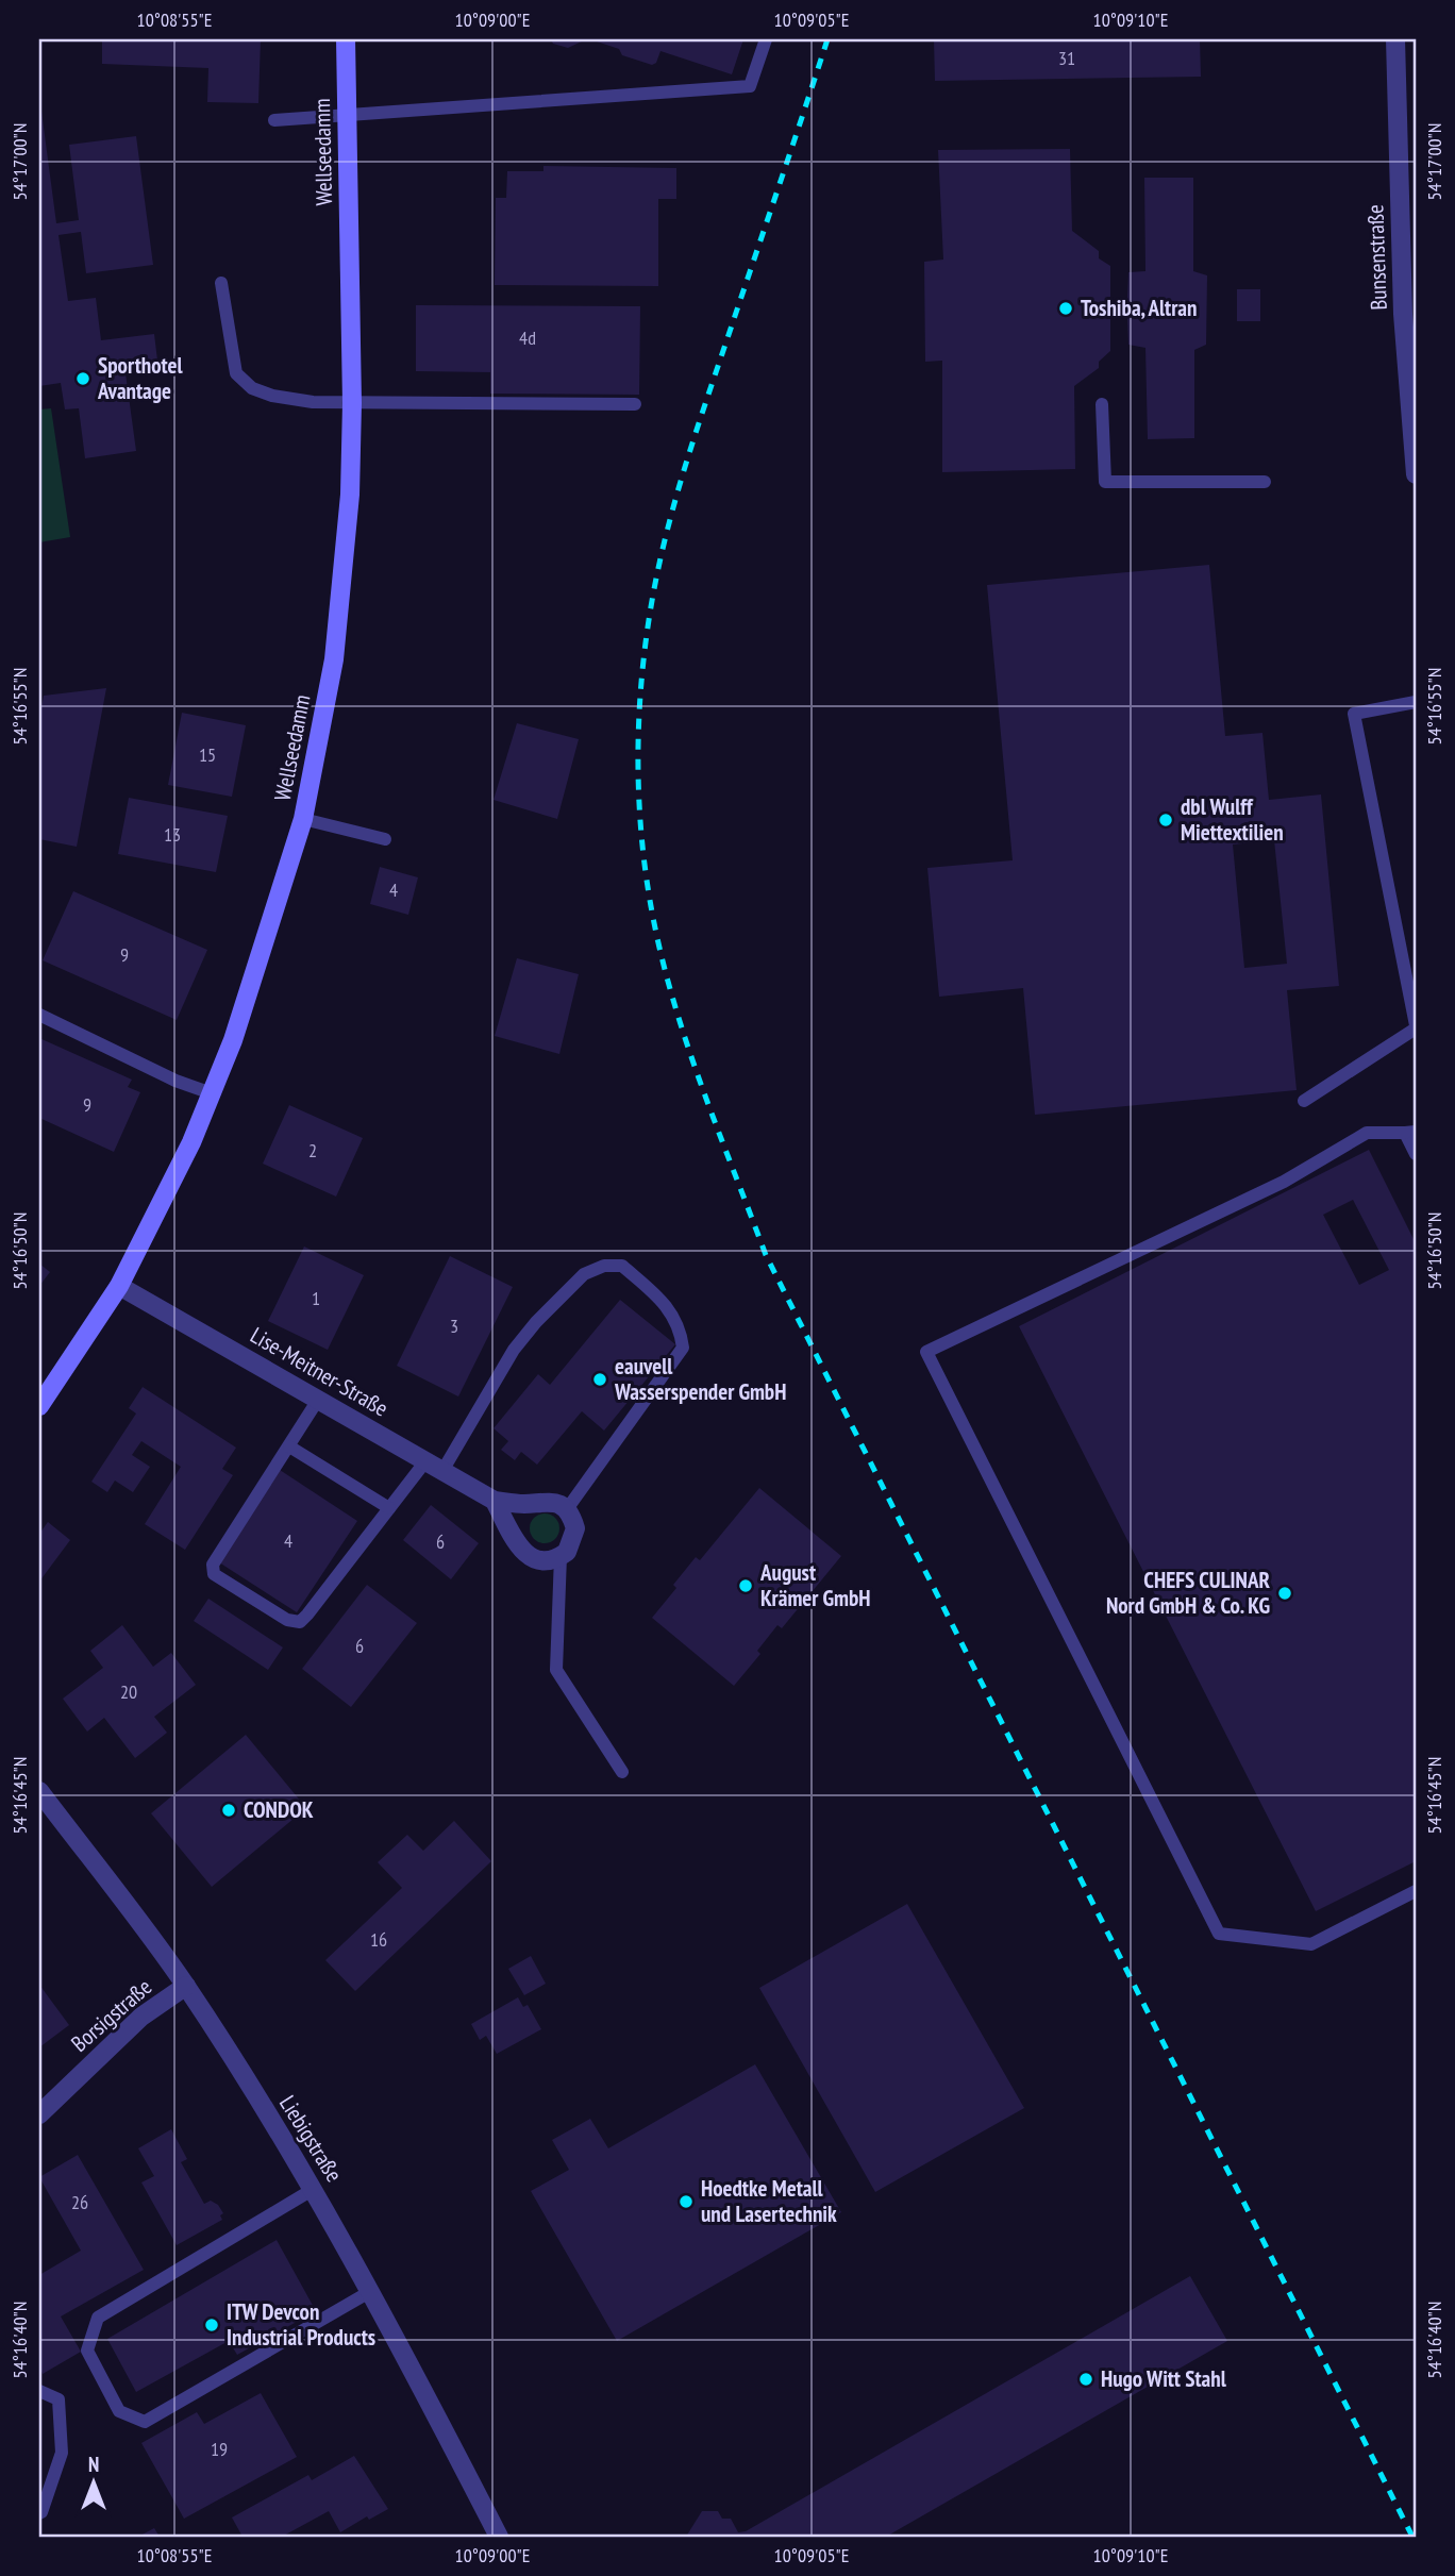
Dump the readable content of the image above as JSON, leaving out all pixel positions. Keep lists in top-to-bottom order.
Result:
{
  "streets": {
    "main road": ["Wellseedamm"],
    "street": [
      "Bunsenstraße",
      "Lise-Meitner-Straße",
      "Borsigstraße",
      "Liebigstraße"
    ]
  },
  "crossings": [
    ["Wellseedamm", "Lise-Meitner-Straße"],
    ["Borsigstraße", "Liebigstraße"]
  ],
  "places": [
    "Toshiba, Altran",
    "Sporthotel Avantage",
    "dbl Wulff Miettextilien",
    "eauvell Wasserspender GmbH",
    "August Krämer GmbH",
    "CHEFS CULINAR Nord GmbH & Co. KG",
    "CONDOK",
    "Hoedtke Metall und Lasertechnik",
    "ITW Devcon Industrial Products",
    "Hugo Witt Stahl"
  ],
  "house_numbers": [
    "31",
    "4d",
    "15",
    "13",
    "4",
    "9",
    "9",
    "2",
    "1",
    "3",
    "4",
    "6",
    "6",
    "20",
    "16",
    "26",
    "19"
  ],
  "north": "top",
  "coordinates": [
    "10°08'55\"E",
    "10°09'00\"E",
    "10°09'05\"E",
    "10°09'10\"E",
    "54°17'00\"N",
    "54°16'55\"N",
    "54°16'50\"N",
    "54°16'45\"N",
    "54°16'40\"N"
  ]
}
